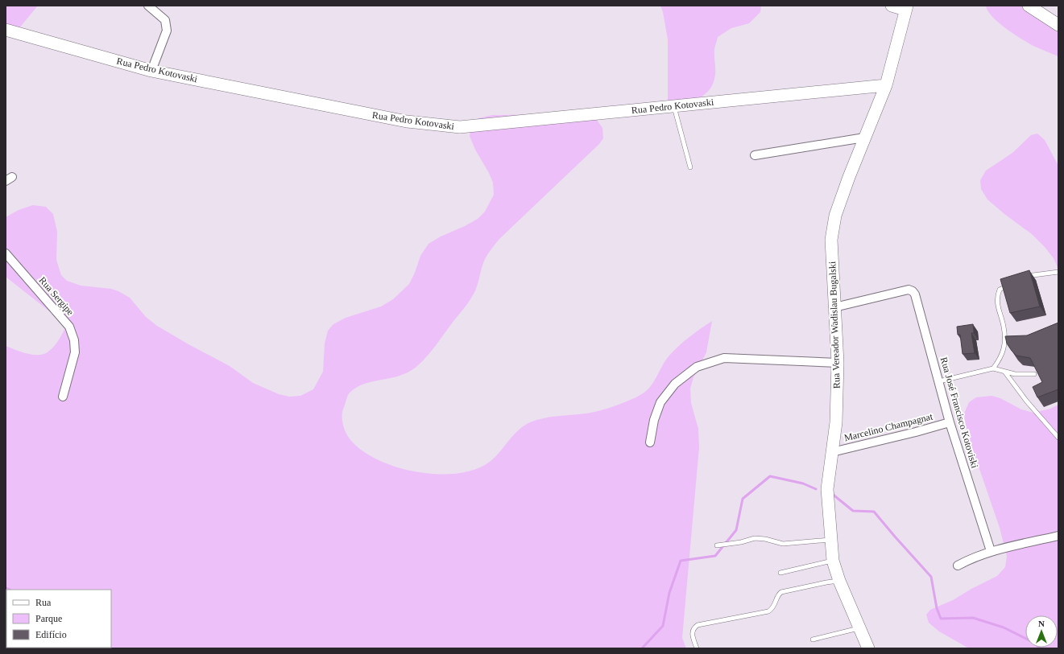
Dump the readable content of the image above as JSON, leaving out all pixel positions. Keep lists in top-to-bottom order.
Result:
{
  "streets": {
    "street": [
      "Rua Pedro Kotovaski",
      "Rua Sergipe",
      "Rua Vereador Wadislau Bugalski",
      "Rua José Francisco Kotoviski",
      "Marcelino Champagnat"
    ]
  },
  "crossings": [
    ["Rua Pedro Kotovaski", "Rua Vereador Wadislau Bugalski"],
    ["Rua Vereador Wadislau Bugalski", "Rua José Francisco Kotoviski"],
    ["Rua Vereador Wadislau Bugalski", "Marcelino Champagnat"],
    ["Rua José Francisco Kotoviski", "Marcelino Champagnat"]
  ],
  "legend": ["Rua", "Parque", "Edifício"],
  "north": "top"
}
